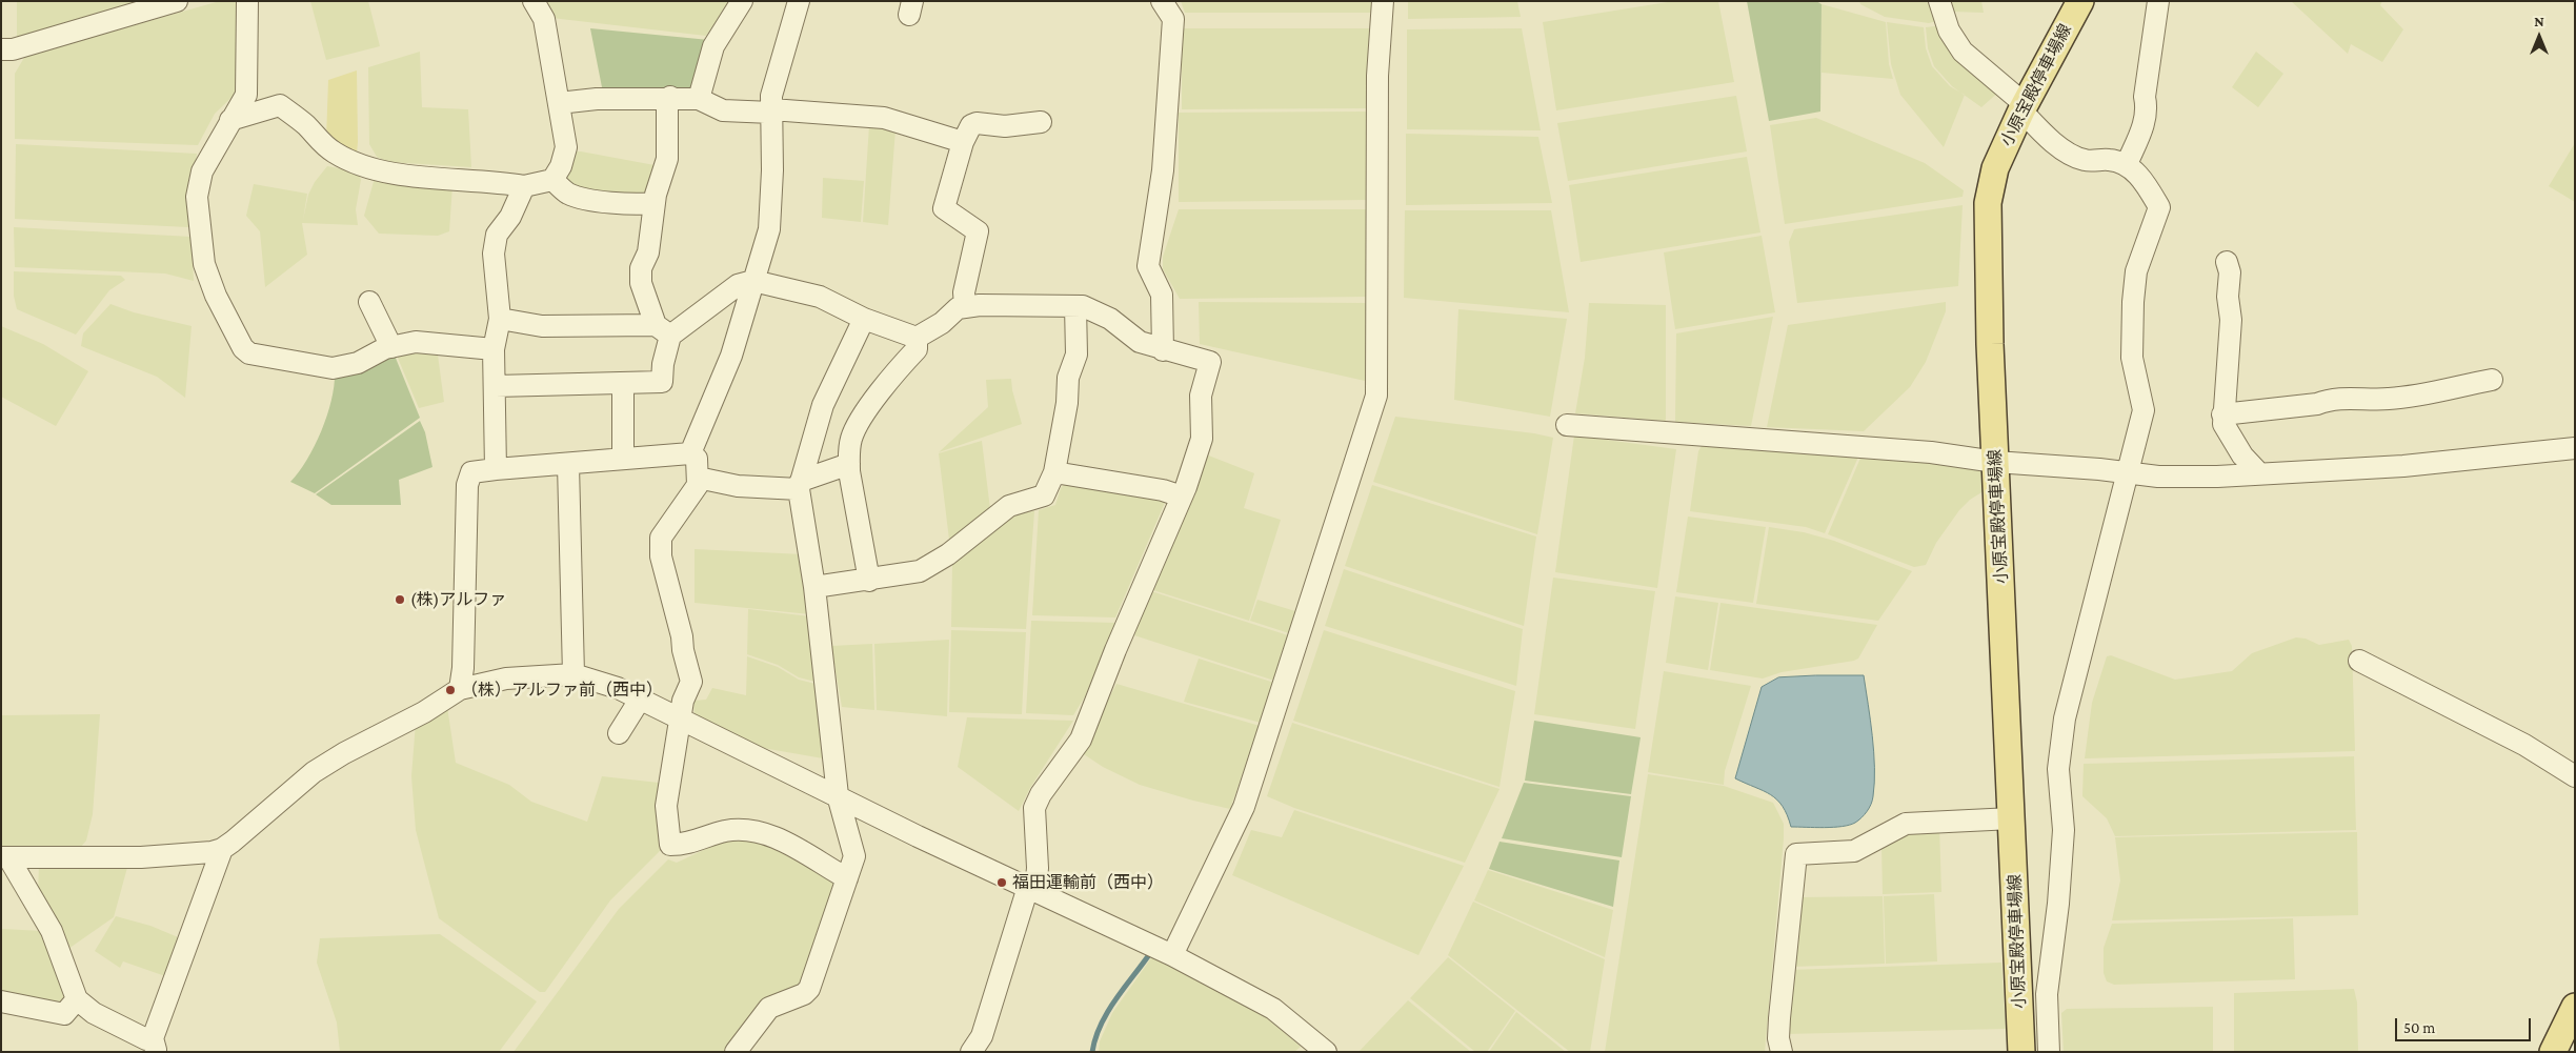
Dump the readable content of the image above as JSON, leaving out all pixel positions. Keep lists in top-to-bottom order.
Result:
{
  "streets": {
    "main road": ["小原宝殿停車場線"]
  },
  "places": ["(株)アルファ", "（株）アルファ前（西中）", "福田運輸前（西中）"],
  "scale_bar": "50 m",
  "north": "top"
}
